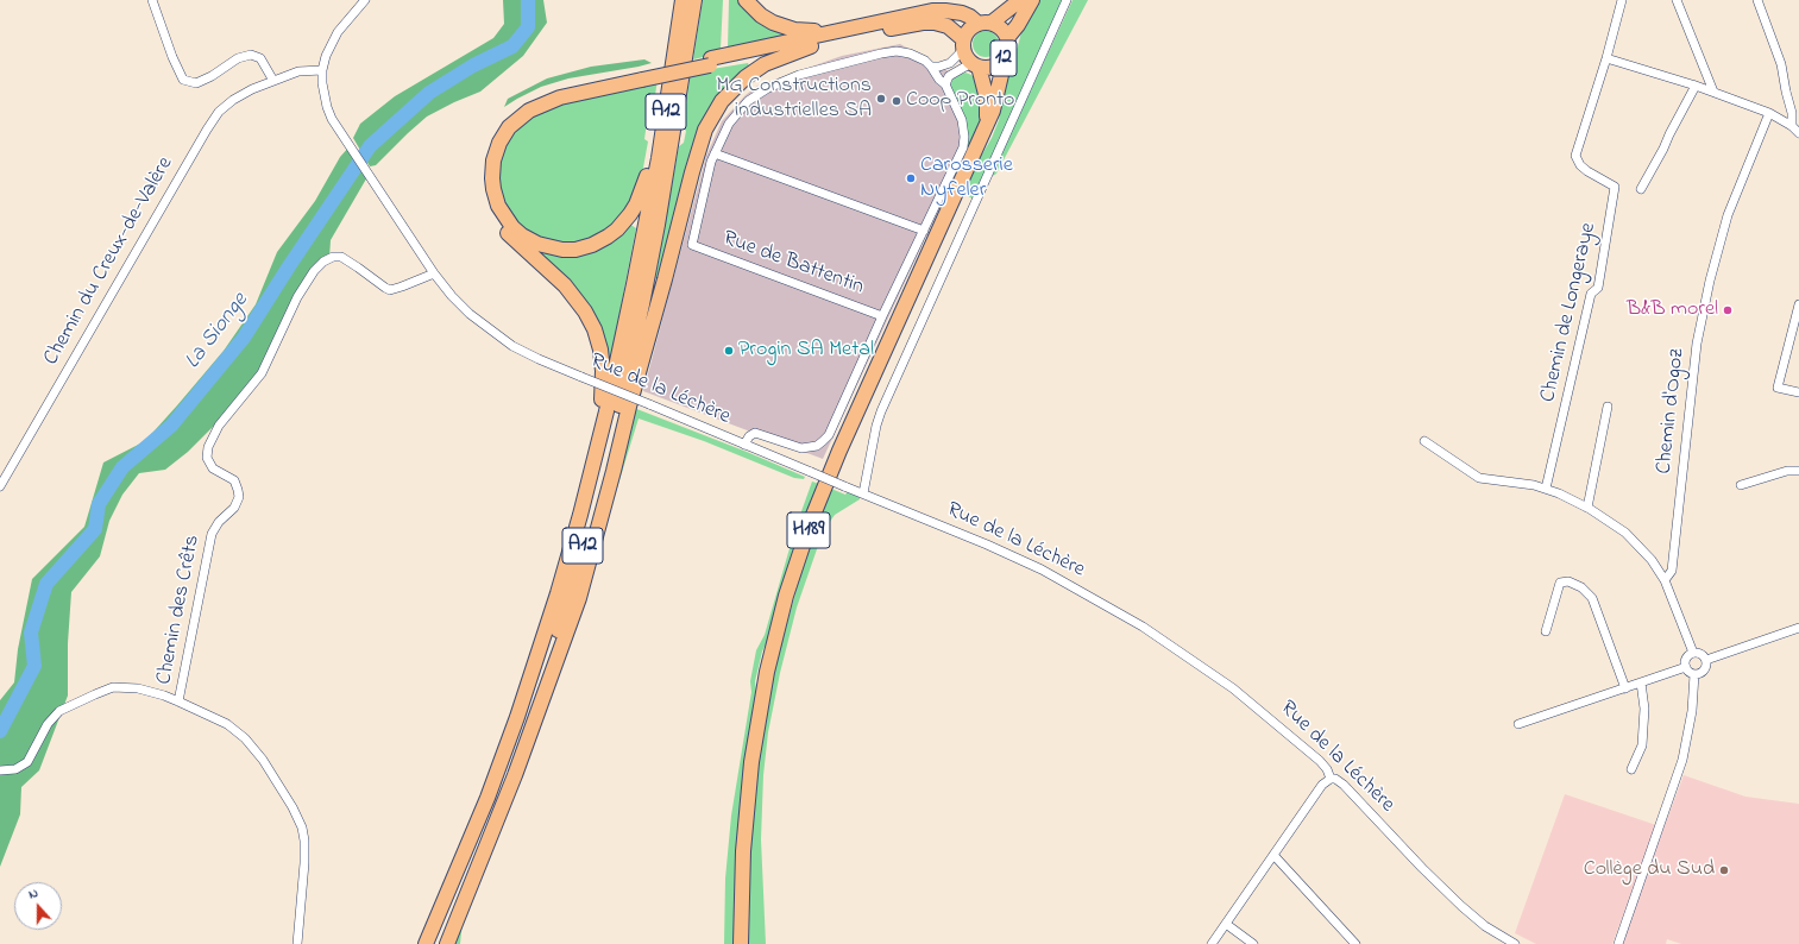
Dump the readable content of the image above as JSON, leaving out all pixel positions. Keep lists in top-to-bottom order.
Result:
{
  "streets": {
    "highway": ["12", "A12", "H189"],
    "street": [
      "Chemin du Creux-de-Valère",
      "Rue de Battentin",
      "Chemin de Longeraye",
      "Rue de la Léchère",
      "Chemin d'Ogoz",
      "Chemin des Crêts"
    ]
  },
  "crossings": [
    ["12", "H189"],
    ["Chemin du Creux-de-Valère", "Rue de la Léchère"],
    ["Rue de la Léchère", "Chemin des Crêts"]
  ],
  "water": ["La Sionge"],
  "places": [
    "MG Constructions industrielles SA",
    "Coop Pronto",
    "Carosserie Nyfeler",
    "B&B morel",
    "Progin SA Metal",
    "Collège du Sud"
  ],
  "north": "top"
}
